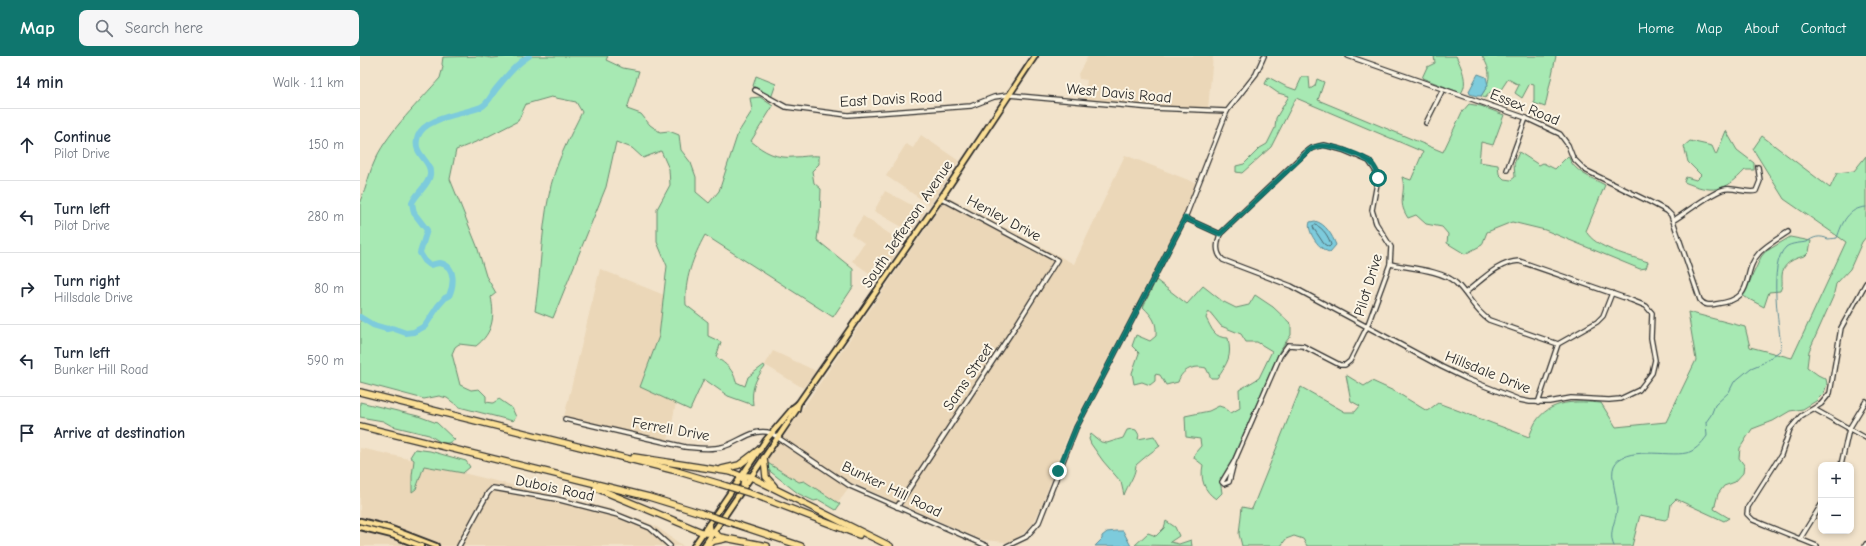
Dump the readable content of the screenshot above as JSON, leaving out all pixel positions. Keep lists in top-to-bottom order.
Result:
{
  "streets": {
    "main road": ["South Jefferson Avenue"],
    "street": [
      "West Davis Road",
      "East Davis Road",
      "Essex Road",
      "Henley Drive",
      "Pilot Drive",
      "Hillsdale Drive",
      "Sams Street",
      "Ferrell Drive",
      "Dubois Road",
      "Bunker Hill Road"
    ]
  },
  "crossings": [
    ["West Davis Road", "East Davis Road"],
    ["West Davis Road", "South Jefferson Avenue"],
    ["East Davis Road", "South Jefferson Avenue"],
    ["Henley Drive", "South Jefferson Avenue"],
    ["Henley Drive", "Sams Street"],
    ["South Jefferson Avenue", "Ferrell Drive"],
    ["South Jefferson Avenue", "Bunker Hill Road"],
    ["Pilot Drive", "Hillsdale Drive"],
    ["Sams Street", "Bunker Hill Road"],
    ["Ferrell Drive", "Bunker Hill Road"]
  ],
  "page": {
    "header": "Map",
    "search": "Search here",
    "nav": [
      "Home",
      "Map",
      "About",
      "Contact"
    ],
    "heading": ["14 min", "Walk · 1.1 km"],
    "list": [
      ["Continue", "Pilot Drive", "150 m"],
      ["Turn left", "Pilot Drive", "280 m"],
      ["Turn right", "Hillsdale Drive", "80 m"],
      ["Turn left", "Bunker Hill Road", "590 m"],
      "Arrive at destination"
    ],
    "map_buttons": ["+", "−"]
  }
}
